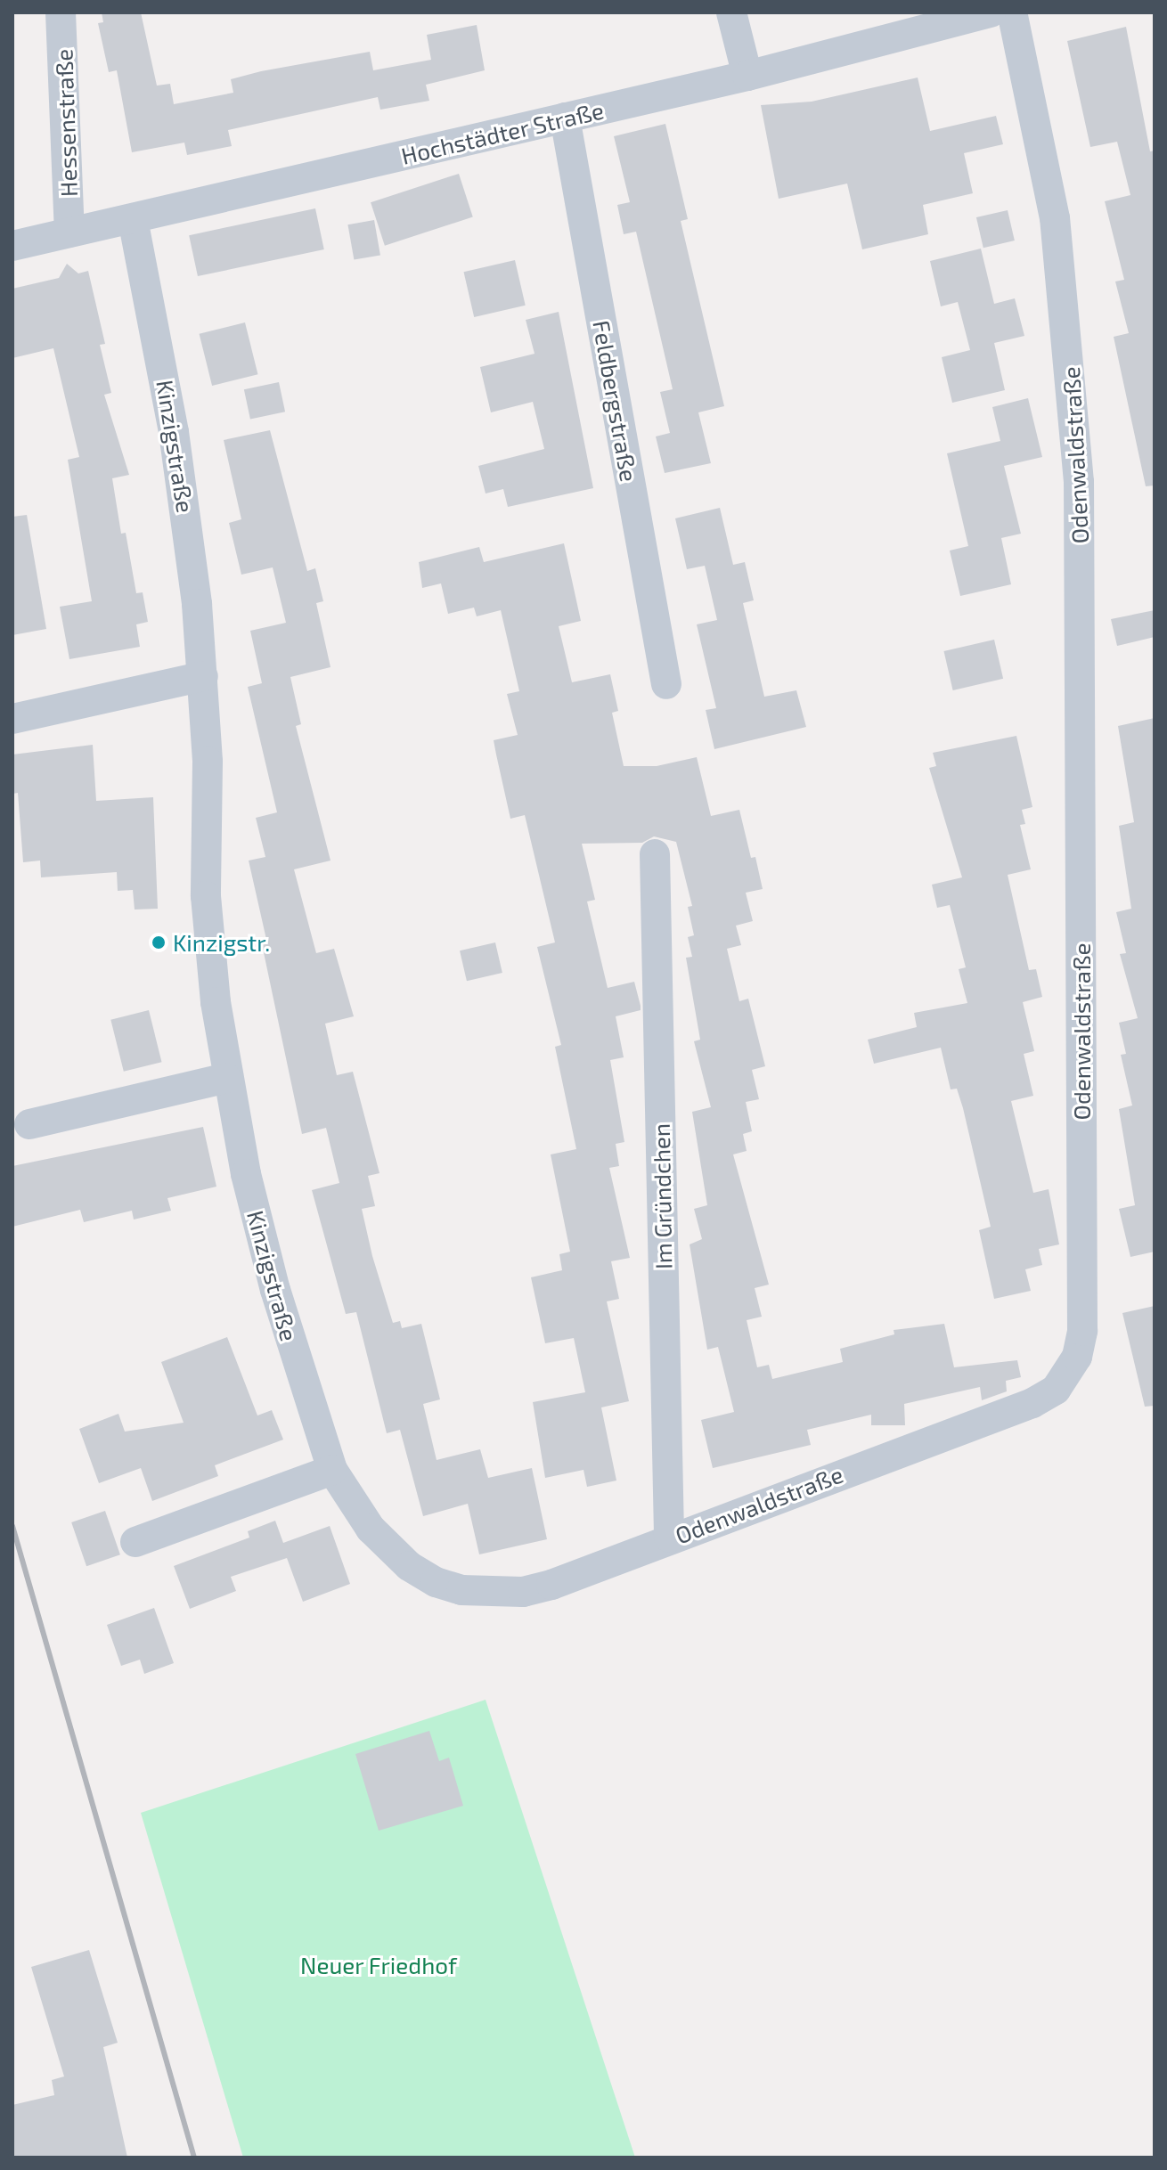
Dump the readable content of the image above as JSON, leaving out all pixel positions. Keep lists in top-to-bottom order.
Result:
{
  "streets": {
    "street": [
      "Hessenstraße",
      "Hochstädter Straße",
      "Feldbergstraße",
      "Kinzigstraße",
      "Odenwaldstraße",
      "Im Gründchen"
    ]
  },
  "crossings": [
    ["Hessenstraße", "Hochstädter Straße"],
    ["Hochstädter Straße", "Feldbergstraße"],
    ["Hochstädter Straße", "Kinzigstraße"],
    ["Kinzigstraße", "Odenwaldstraße"],
    ["Odenwaldstraße", "Im Gründchen"]
  ],
  "parks": ["Neuer Friedhof"],
  "places": ["Kinzigstr."]
}
